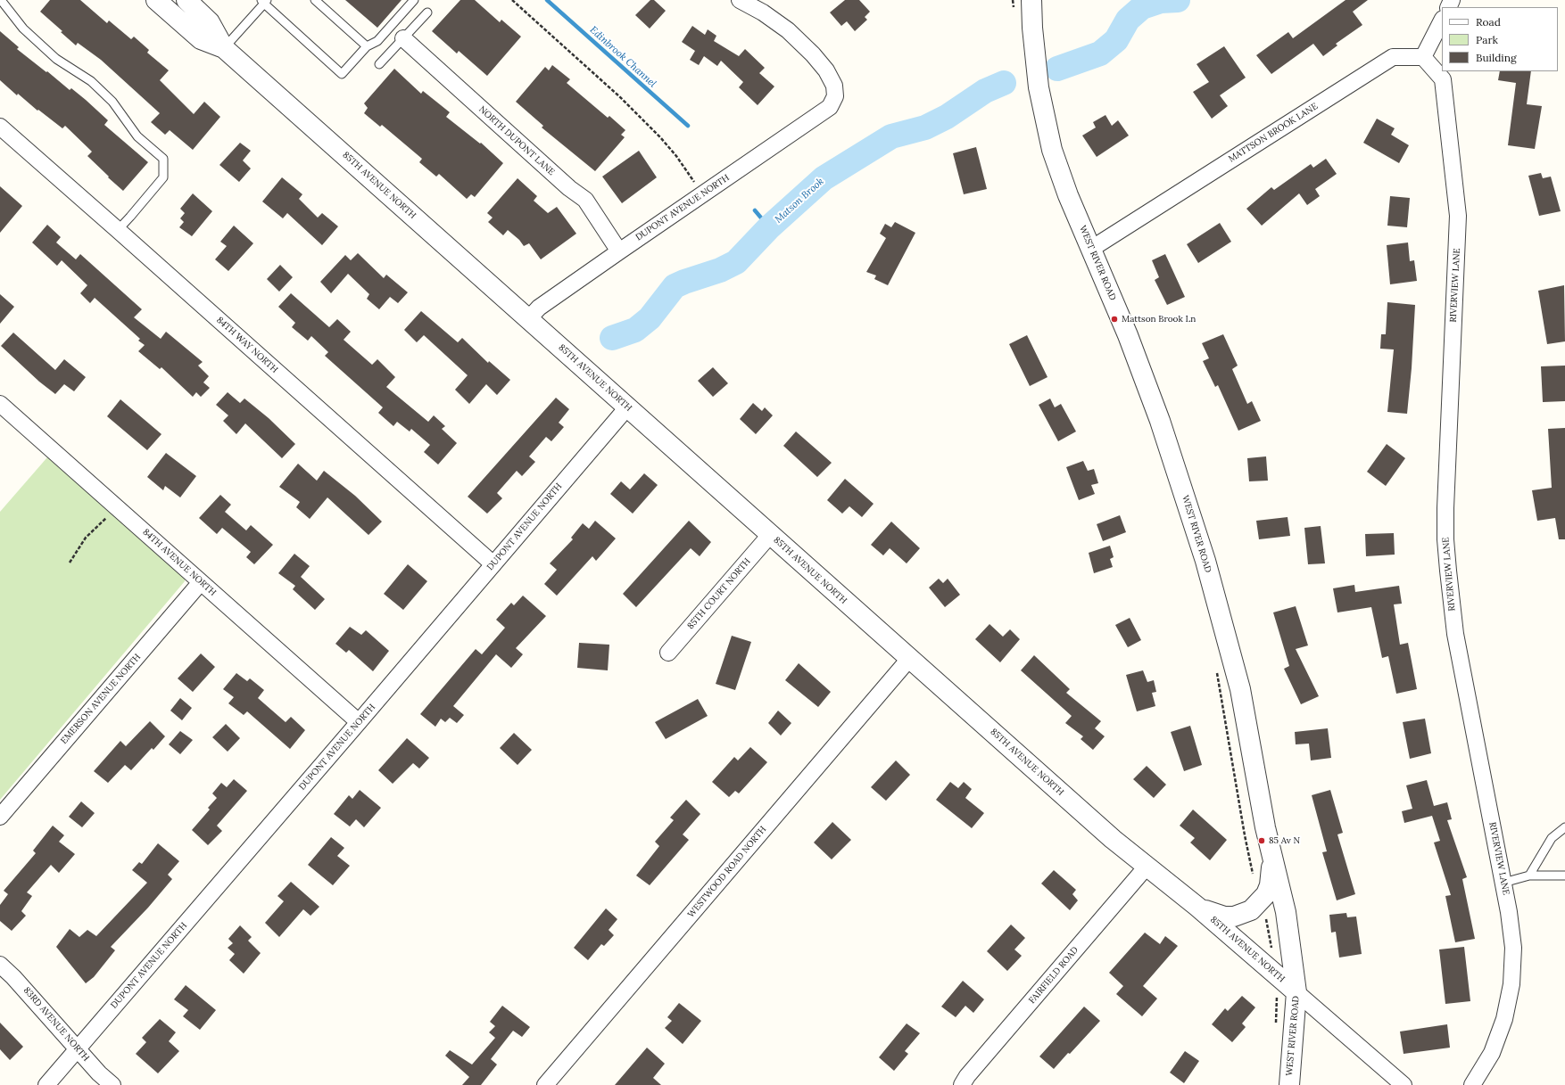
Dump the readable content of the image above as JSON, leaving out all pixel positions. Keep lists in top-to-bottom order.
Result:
{
  "streets": {
    "street": [
      "MATTSON BROOK LANE",
      "NORTH DUPONT LANE",
      "85TH AVENUE NORTH",
      "DUPONT AVENUE NORTH",
      "WEST RIVER ROAD",
      "RIVERVIEW LANE",
      "84TH WAY NORTH",
      "84TH AVENUE NORTH",
      "85TH COURT NORTH",
      "EMERSON AVENUE NORTH",
      "WESTWOOD ROAD NORTH",
      "FAIRFIELD ROAD",
      "83RD AVENUE NORTH"
    ]
  },
  "crossings": [
    ["MATTSON BROOK LANE", "WEST RIVER ROAD"],
    ["MATTSON BROOK LANE", "RIVERVIEW LANE"],
    ["NORTH DUPONT LANE", "DUPONT AVENUE NORTH"],
    ["85TH AVENUE NORTH", "DUPONT AVENUE NORTH"],
    ["85TH AVENUE NORTH", "WEST RIVER ROAD"],
    ["85TH AVENUE NORTH", "85TH COURT NORTH"],
    ["85TH AVENUE NORTH", "WESTWOOD ROAD NORTH"],
    ["85TH AVENUE NORTH", "FAIRFIELD ROAD"],
    ["DUPONT AVENUE NORTH", "84TH WAY NORTH"],
    ["DUPONT AVENUE NORTH", "84TH AVENUE NORTH"],
    ["DUPONT AVENUE NORTH", "83RD AVENUE NORTH"],
    ["84TH AVENUE NORTH", "EMERSON AVENUE NORTH"]
  ],
  "water": ["Edinbrook Channel", "Matson Brook"],
  "places": ["Mattson Brook Ln", "85 Av N"],
  "legend": ["Road", "Park", "Building"]
}
